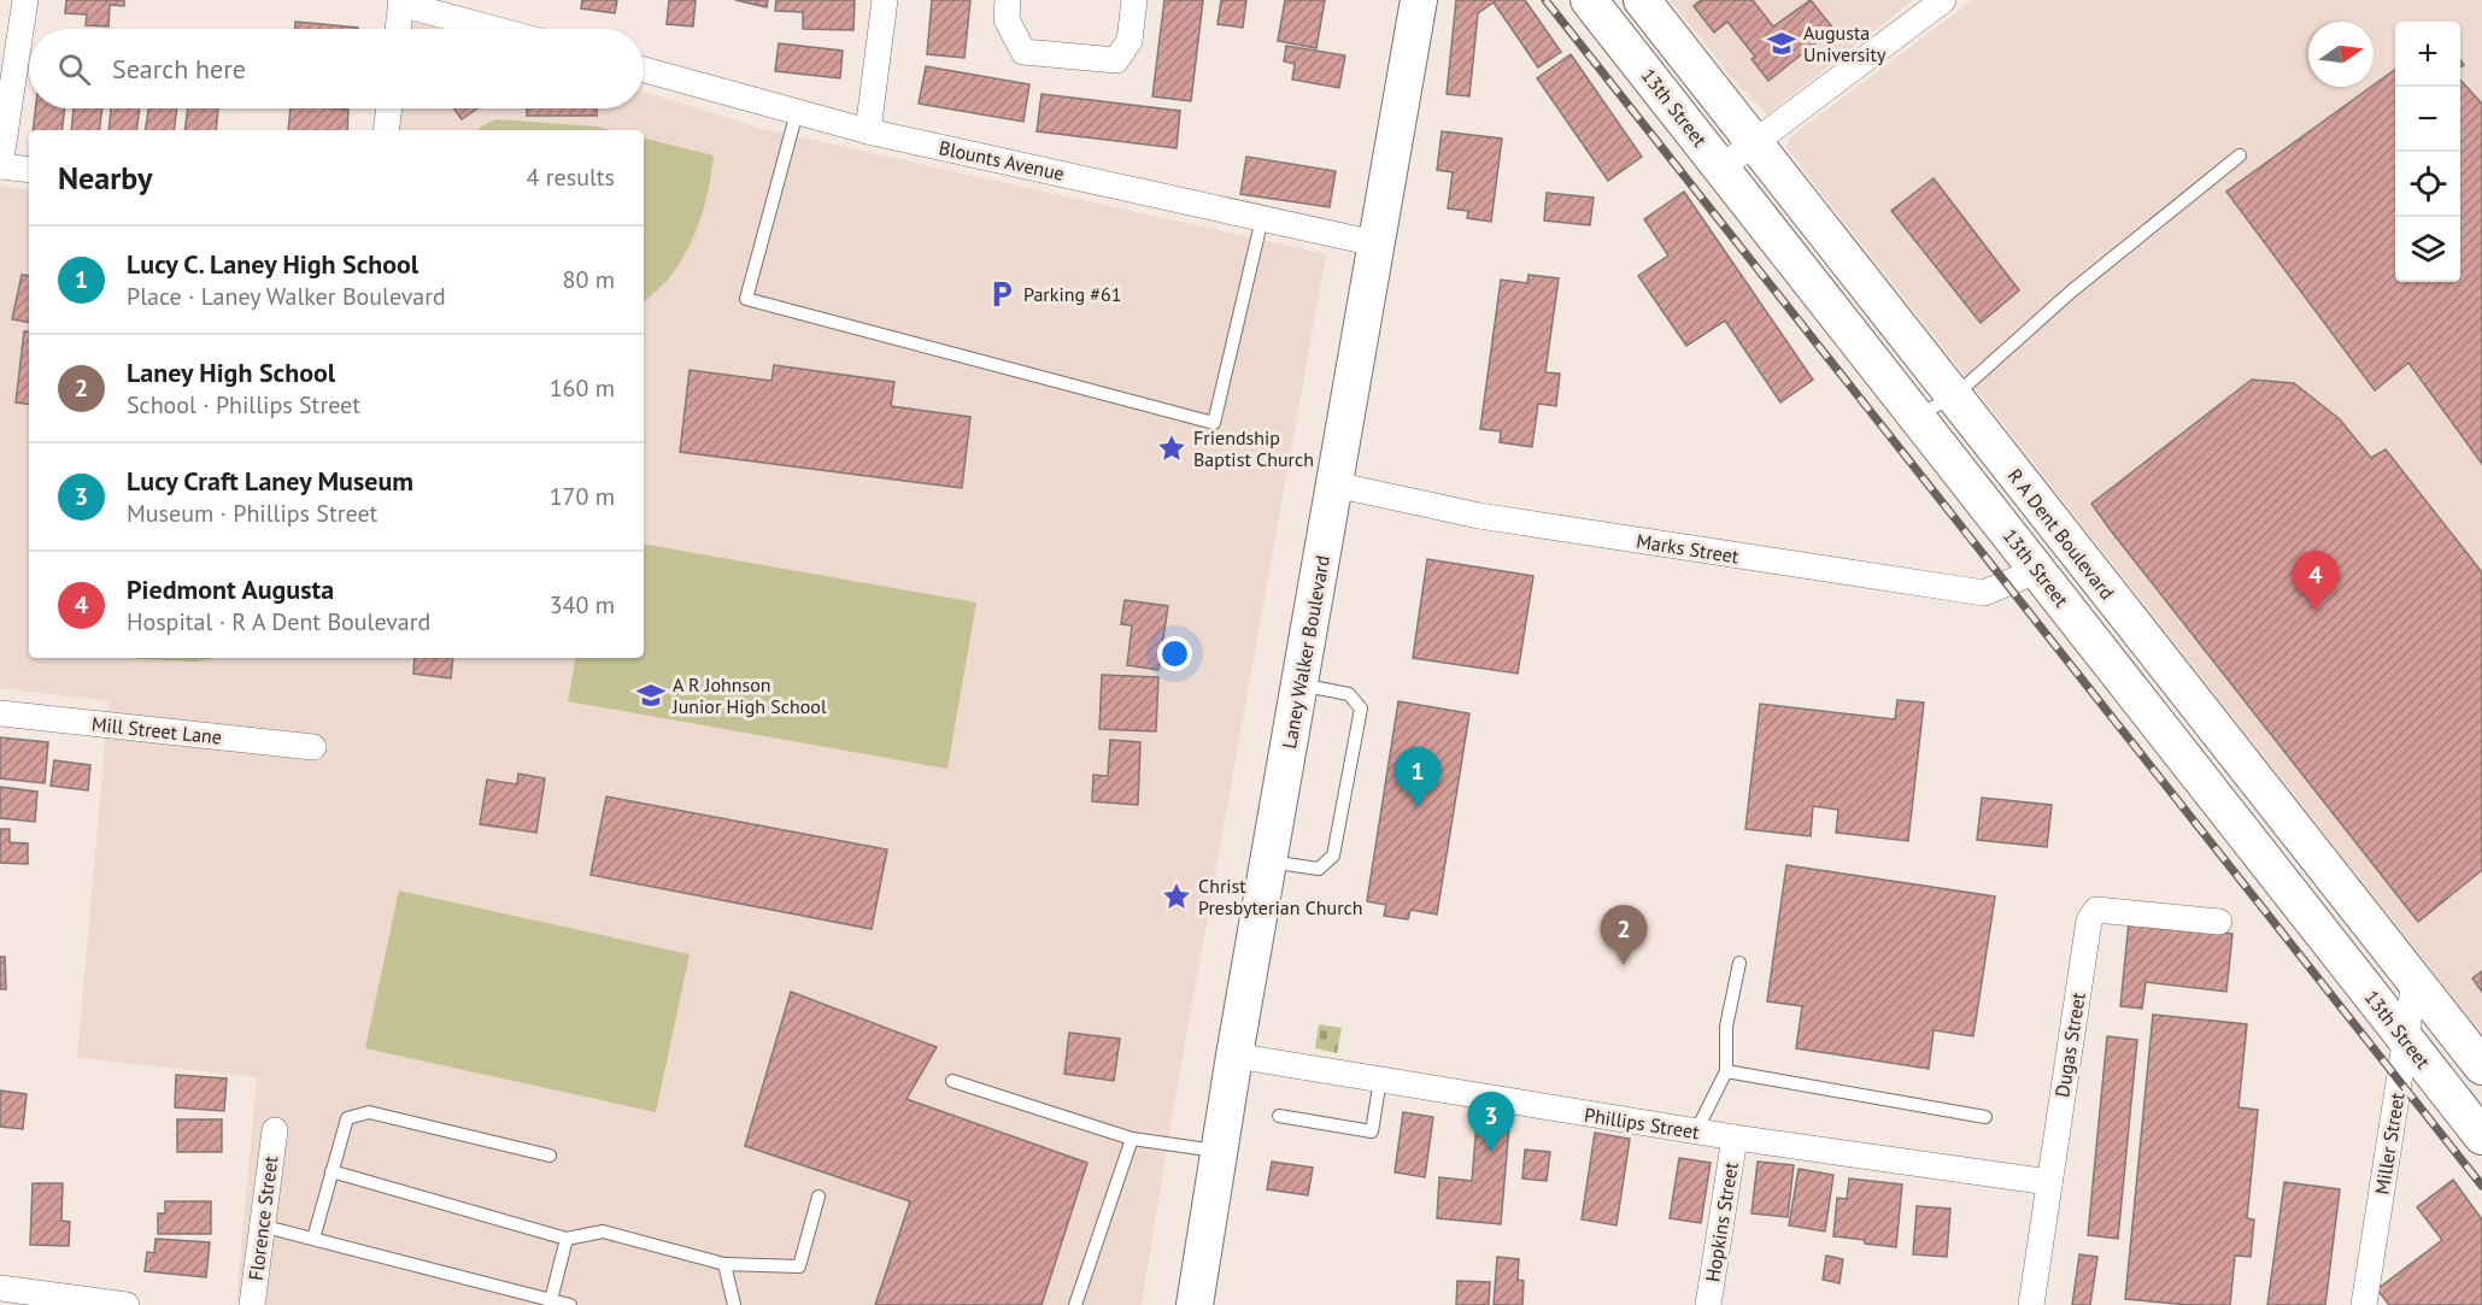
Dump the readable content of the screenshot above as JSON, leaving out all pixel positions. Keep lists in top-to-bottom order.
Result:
{
  "streets": {
    "main road": ["13th Street", "R A Dent Boulevard", "Laney Walker Boulevard"],
    "street": [
      "Blounts Avenue",
      "Marks Street",
      "Mill Street Lane",
      "Dugas Street",
      "Phillips Street",
      "Miller Street",
      "Florence Street",
      "Hopkins Street"
    ]
  },
  "crossings": [
    ["13th Street", "Marks Street"],
    ["13th Street", "Miller Street"],
    ["Blounts Avenue", "Laney Walker Boulevard"],
    ["R A Dent Boulevard", "Miller Street"],
    ["Marks Street", "Laney Walker Boulevard"],
    ["Laney Walker Boulevard", "Phillips Street"],
    ["Dugas Street", "Phillips Street"],
    ["Phillips Street", "Hopkins Street"]
  ],
  "places": {
    "school or university": ["Augusta University", "A R Johnson Junior High School"],
    "parking": ["Parking #61"],
    "place": ["Friendship Baptist Church", "Christ Presbyterian Church"]
  },
  "north": "right",
  "page": {
    "map_buttons": ["+", "−"],
    "search": "Search here",
    "heading": ["Nearby", "4 results"],
    "list": [
      {
        "mark": "1",
        "name": "Lucy C. Laney High School",
        "note": "Place · Laney Walker Boulevard",
        "value": "80 m"
      },
      {
        "mark": "2",
        "name": "Laney High School",
        "note": "School · Phillips Street",
        "value": "160 m"
      },
      {
        "mark": "3",
        "name": "Lucy Craft Laney Museum",
        "note": "Museum · Phillips Street",
        "value": "170 m"
      },
      {
        "mark": "4",
        "name": "Piedmont Augusta",
        "note": "Hospital · R A Dent Boulevard",
        "value": "340 m"
      }
    ],
    "pins": [
      "4",
      "1",
      "2",
      "3"
    ]
  }
}
